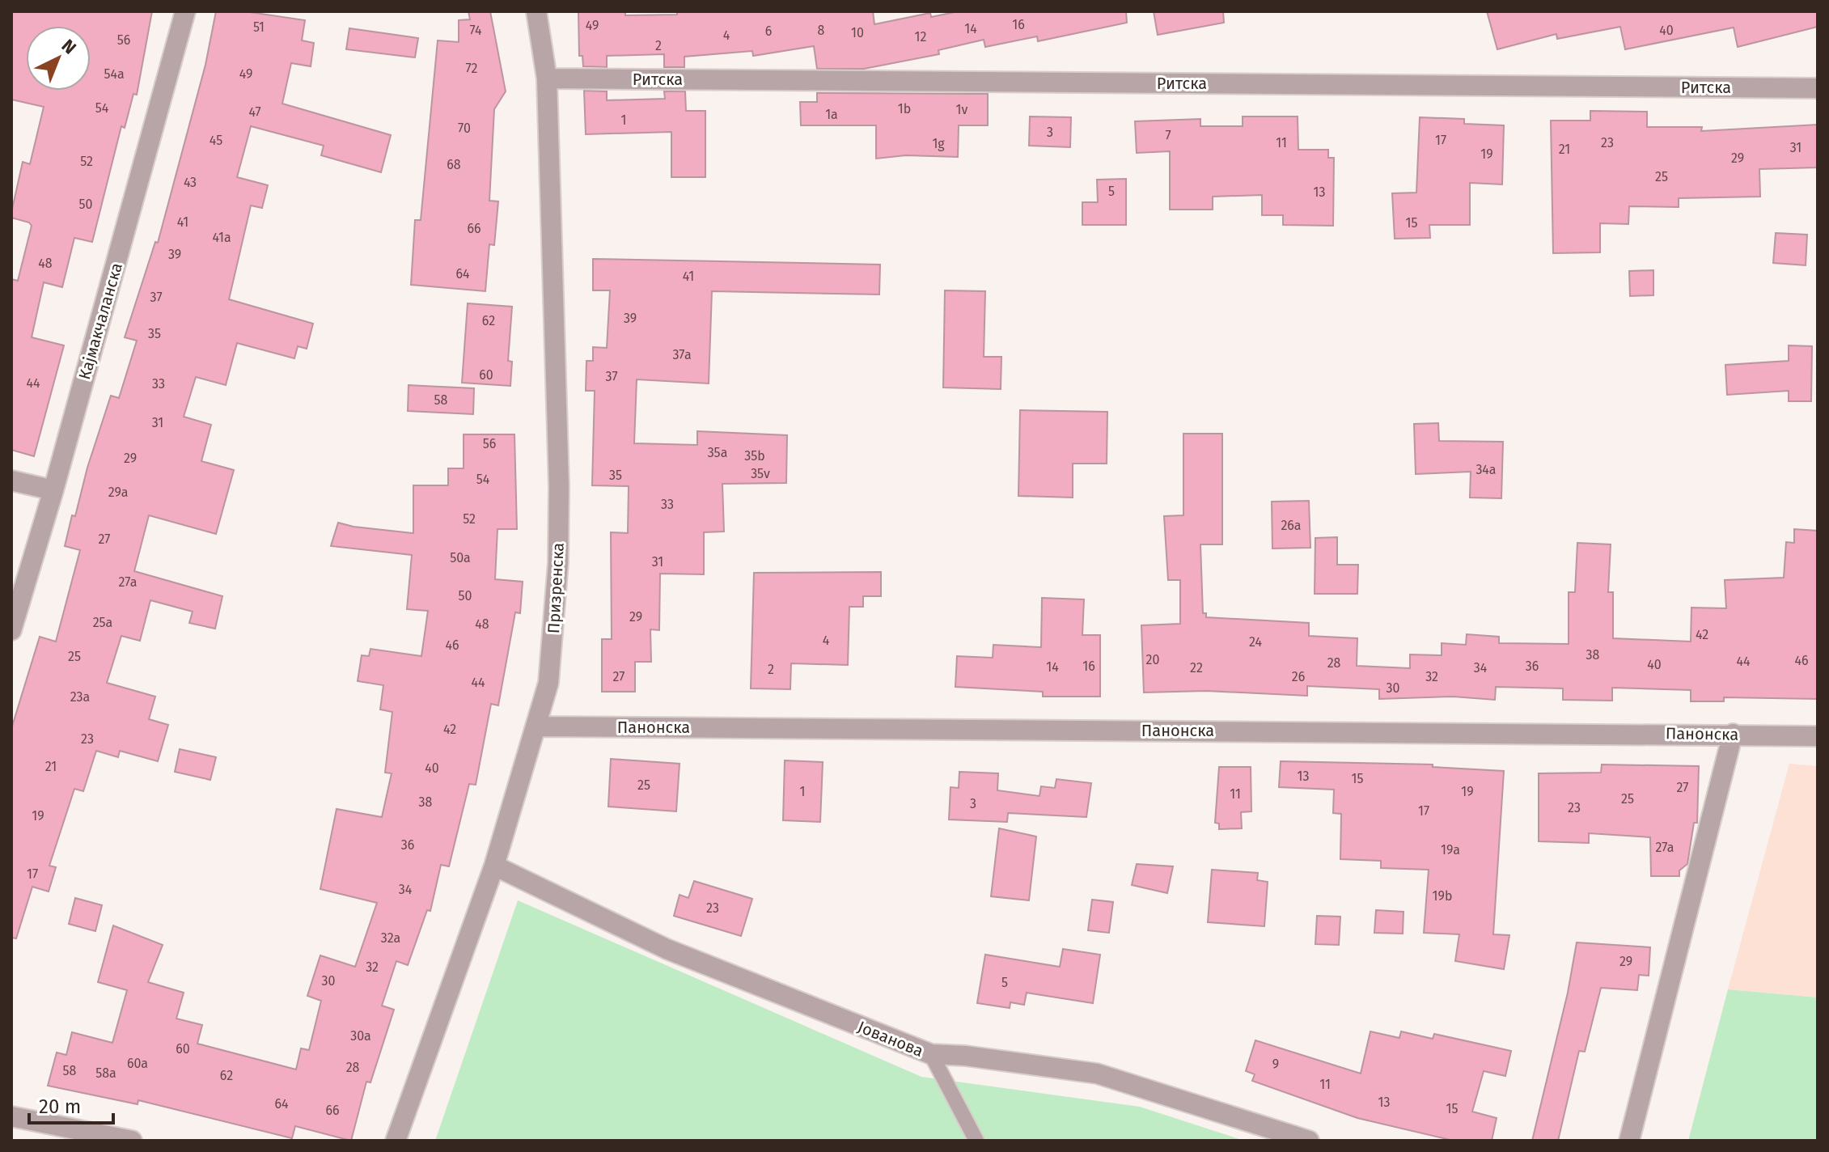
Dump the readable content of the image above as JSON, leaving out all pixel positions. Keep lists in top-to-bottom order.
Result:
{
  "streets": {
    "street": [
      "Ритска",
      "Кајмакчаланска",
      "Призренска",
      "Панонска",
      "Јованова"
    ]
  },
  "crossings": [
    ["Ритска", "Призренска"],
    ["Призренска", "Панонска"],
    ["Призренска", "Јованова"]
  ],
  "house_numbers": [
    "16",
    "49",
    "51",
    "14",
    "74",
    "8",
    "40",
    "6",
    "10",
    "4",
    "12",
    "56",
    "2",
    "72",
    "54a",
    "49",
    "54",
    "1b",
    "1v",
    "47",
    "1a",
    "1",
    "70",
    "3",
    "7",
    "45",
    "17",
    "11",
    "23",
    "1g",
    "31",
    "21",
    "19",
    "29",
    "52",
    "68",
    "25",
    "43",
    "5",
    "13",
    "50",
    "41",
    "15",
    "66",
    "41a",
    "39",
    "48",
    "64",
    "41",
    "37",
    "39",
    "62",
    "35",
    "37a",
    "60",
    "37",
    "44",
    "33",
    "58",
    "31",
    "56",
    "35a",
    "35b",
    "29",
    "34a",
    "35v",
    "35",
    "54",
    "29a",
    "33",
    "52",
    "26a",
    "27",
    "50a",
    "31",
    "27a",
    "50",
    "29",
    "25a",
    "48",
    "42",
    "4",
    "24",
    "46",
    "38",
    "25",
    "20",
    "46",
    "44",
    "28",
    "40",
    "16",
    "36",
    "14",
    "22",
    "34",
    "2",
    "27",
    "26",
    "32",
    "44",
    "30",
    "23a",
    "42",
    "23",
    "21",
    "40",
    "13",
    "15",
    "25",
    "27",
    "1",
    "19",
    "11",
    "25",
    "38",
    "3",
    "23",
    "17",
    "19",
    "36",
    "27a",
    "19a",
    "17",
    "34",
    "19b",
    "23",
    "32a",
    "29",
    "32",
    "30",
    "5",
    "30a",
    "60",
    "60a",
    "9",
    "28",
    "58",
    "58a",
    "62",
    "11",
    "13",
    "64",
    "15",
    "66"
  ],
  "scale_bar": "20 m",
  "north": "top right"
}
